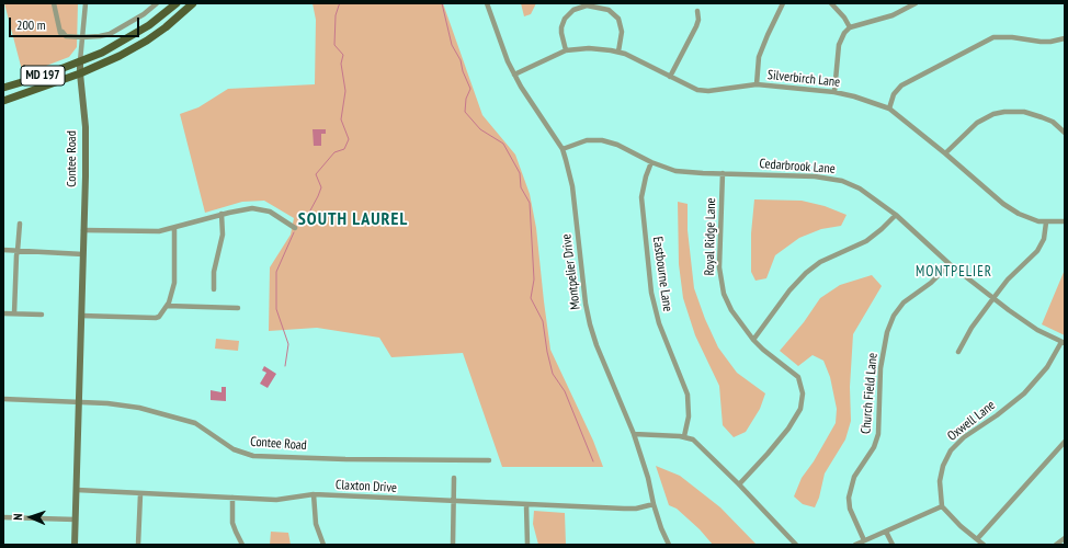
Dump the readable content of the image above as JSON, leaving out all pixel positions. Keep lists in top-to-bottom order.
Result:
{
  "streets": {
    "main road": ["MD 197"],
    "street": [
      "Silverbirch Lane",
      "Contee Road",
      "Cedarbrook Lane",
      "Royal Ridge Lane",
      "Montpelier Drive",
      "Eastbourne Lane",
      "Church Field Lane",
      "Oxwell Lane",
      "Claxton Drive"
    ]
  },
  "crossings": [
    ["MD 197", "Contee Road"],
    ["Silverbirch Lane", "Montpelier Drive"],
    ["Contee Road", "Claxton Drive"],
    ["Cedarbrook Lane", "Royal Ridge Lane"],
    ["Cedarbrook Lane", "Montpelier Drive"],
    ["Cedarbrook Lane", "Eastbourne Lane"],
    ["Cedarbrook Lane", "Church Field Lane"],
    ["Cedarbrook Lane", "Oxwell Lane"],
    ["Montpelier Drive", "Claxton Drive"]
  ],
  "districts": ["SOUTH LAUREL", "MONTPELIER"],
  "scale_bar": "200 m",
  "north": "left"
}
